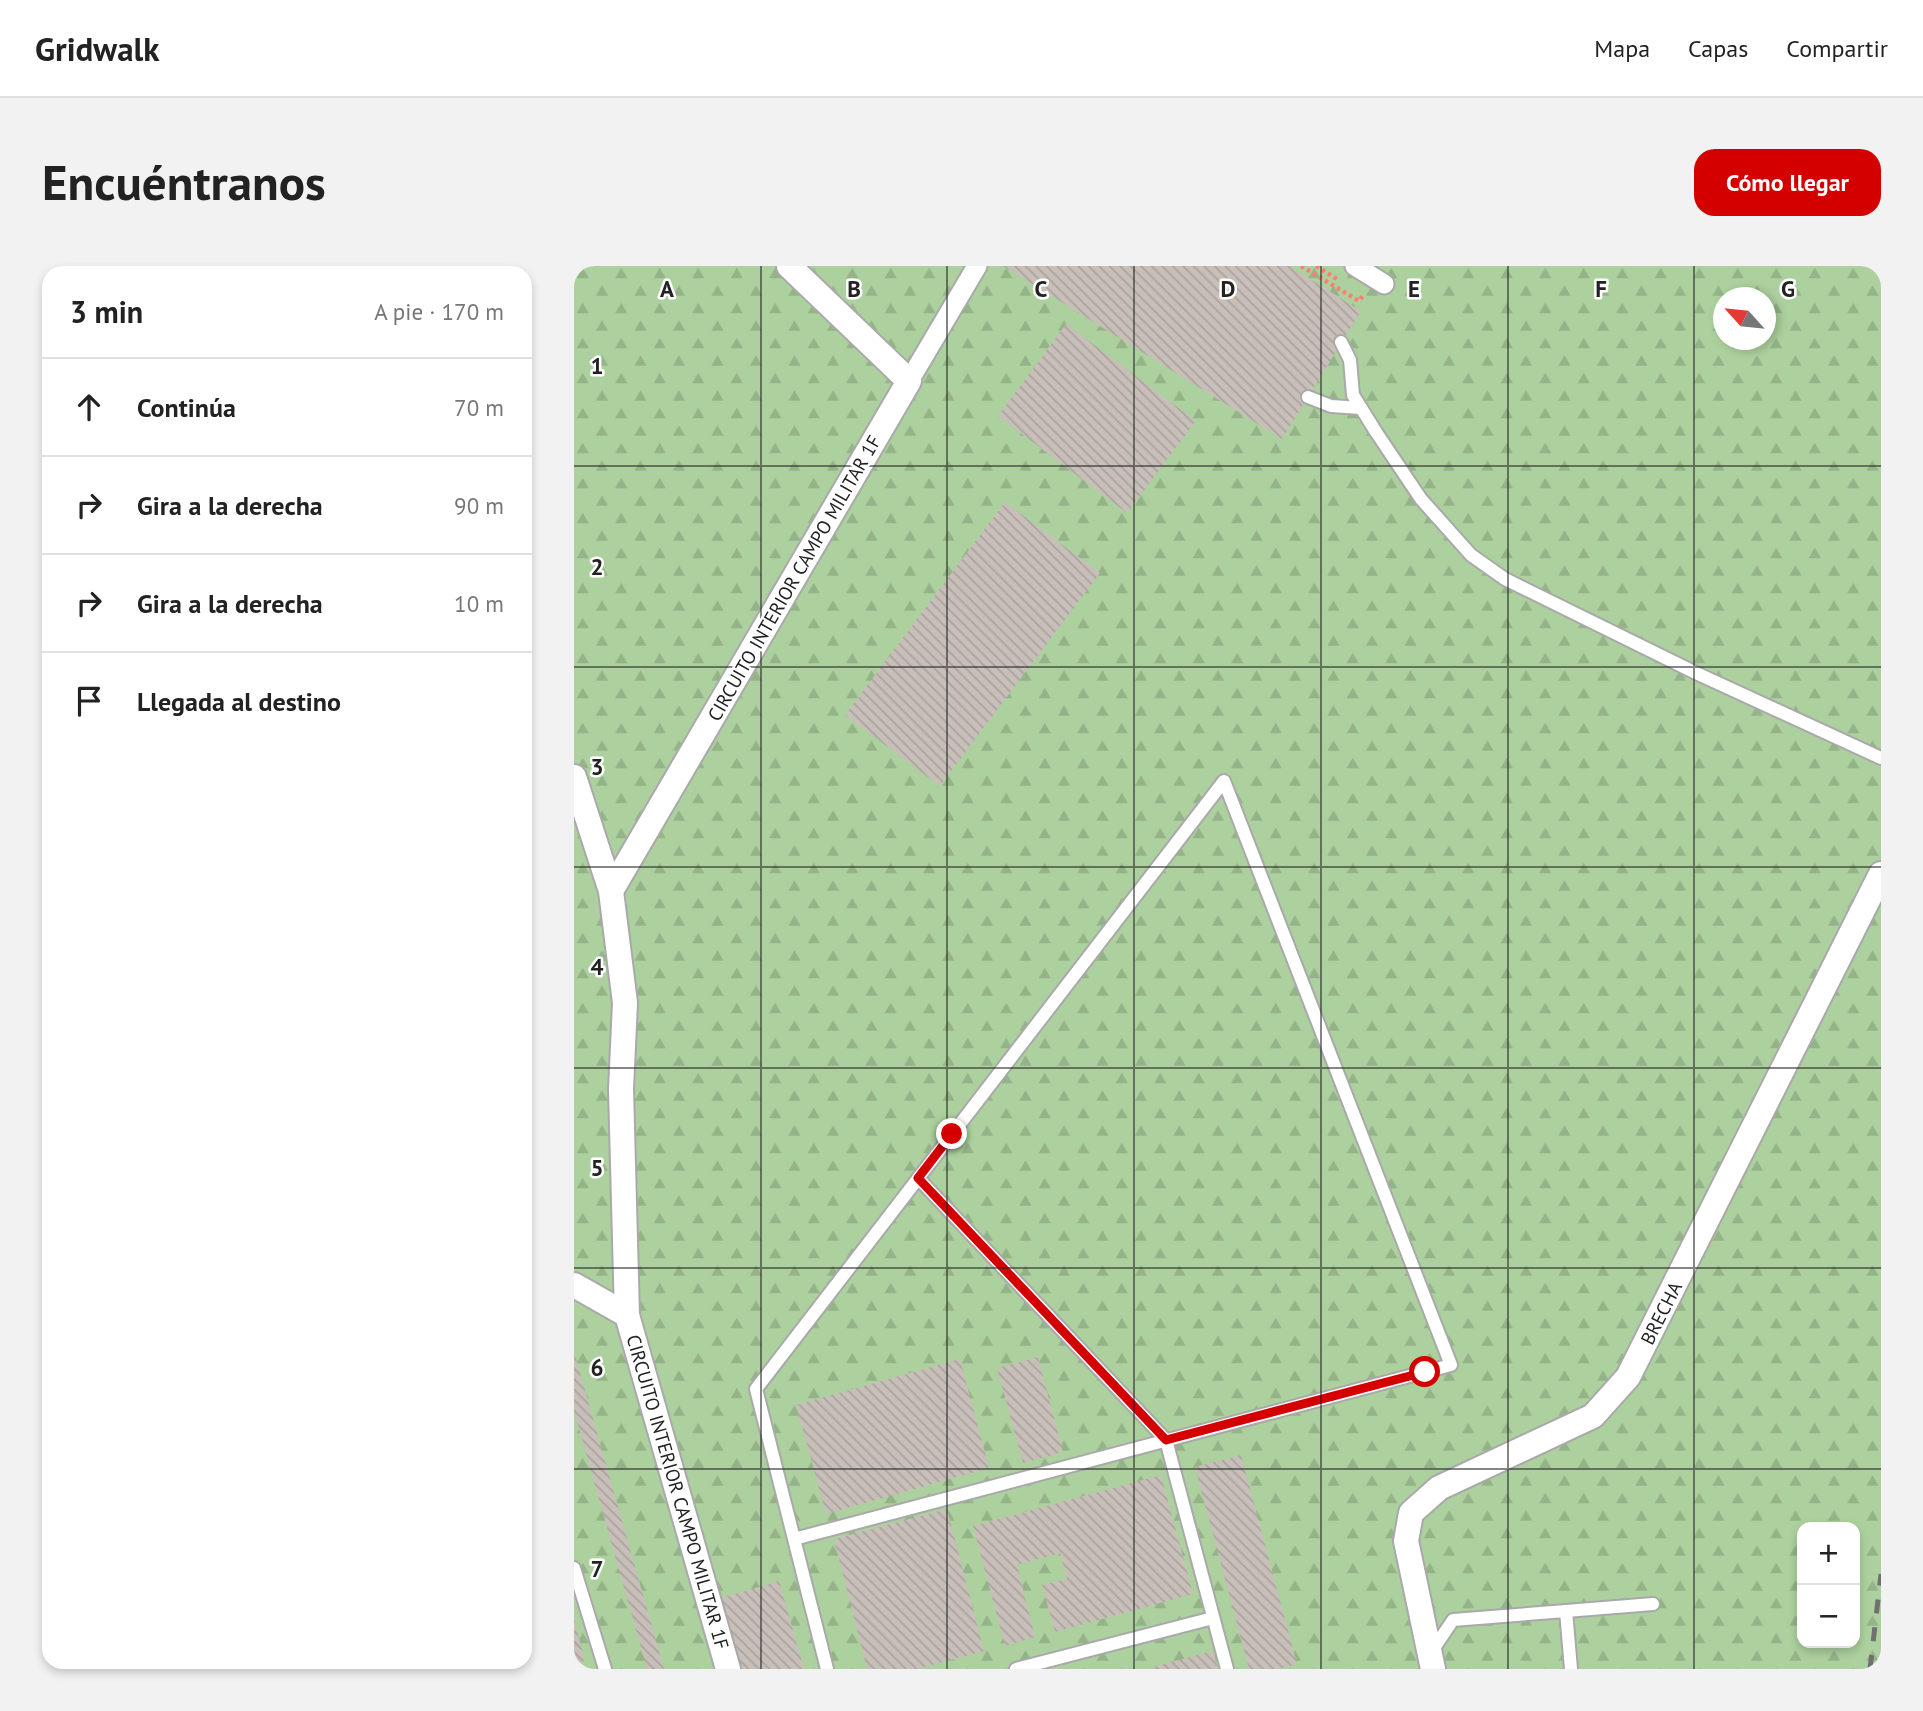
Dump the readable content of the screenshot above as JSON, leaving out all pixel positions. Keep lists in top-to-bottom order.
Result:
{
  "streets": {
    "street": ["CIRCUITO INTERIOR CAMPO MILITAR 1F", "BRECHA"]
  },
  "north": "top left",
  "page": {
    "header": "Gridwalk",
    "nav": ["Mapa", "Capas", "Compartir"],
    "buttons": "Cómo llegar",
    "title": "Encuéntranos",
    "heading": ["3 min", "A pie · 170 m"],
    "list": [
      ["Continúa", "70 m"],
      ["Gira a la derecha", "90 m"],
      ["Gira a la derecha", "10 m"],
      "Llegada al destino"
    ],
    "map_buttons": ["+", "−"]
  },
  "grid": {
    "columns": [
      "A",
      "B",
      "C",
      "D",
      "E",
      "F",
      "G"
    ],
    "rows": [
      "1",
      "2",
      "3",
      "4",
      "5",
      "6",
      "7"
    ]
  }
}
